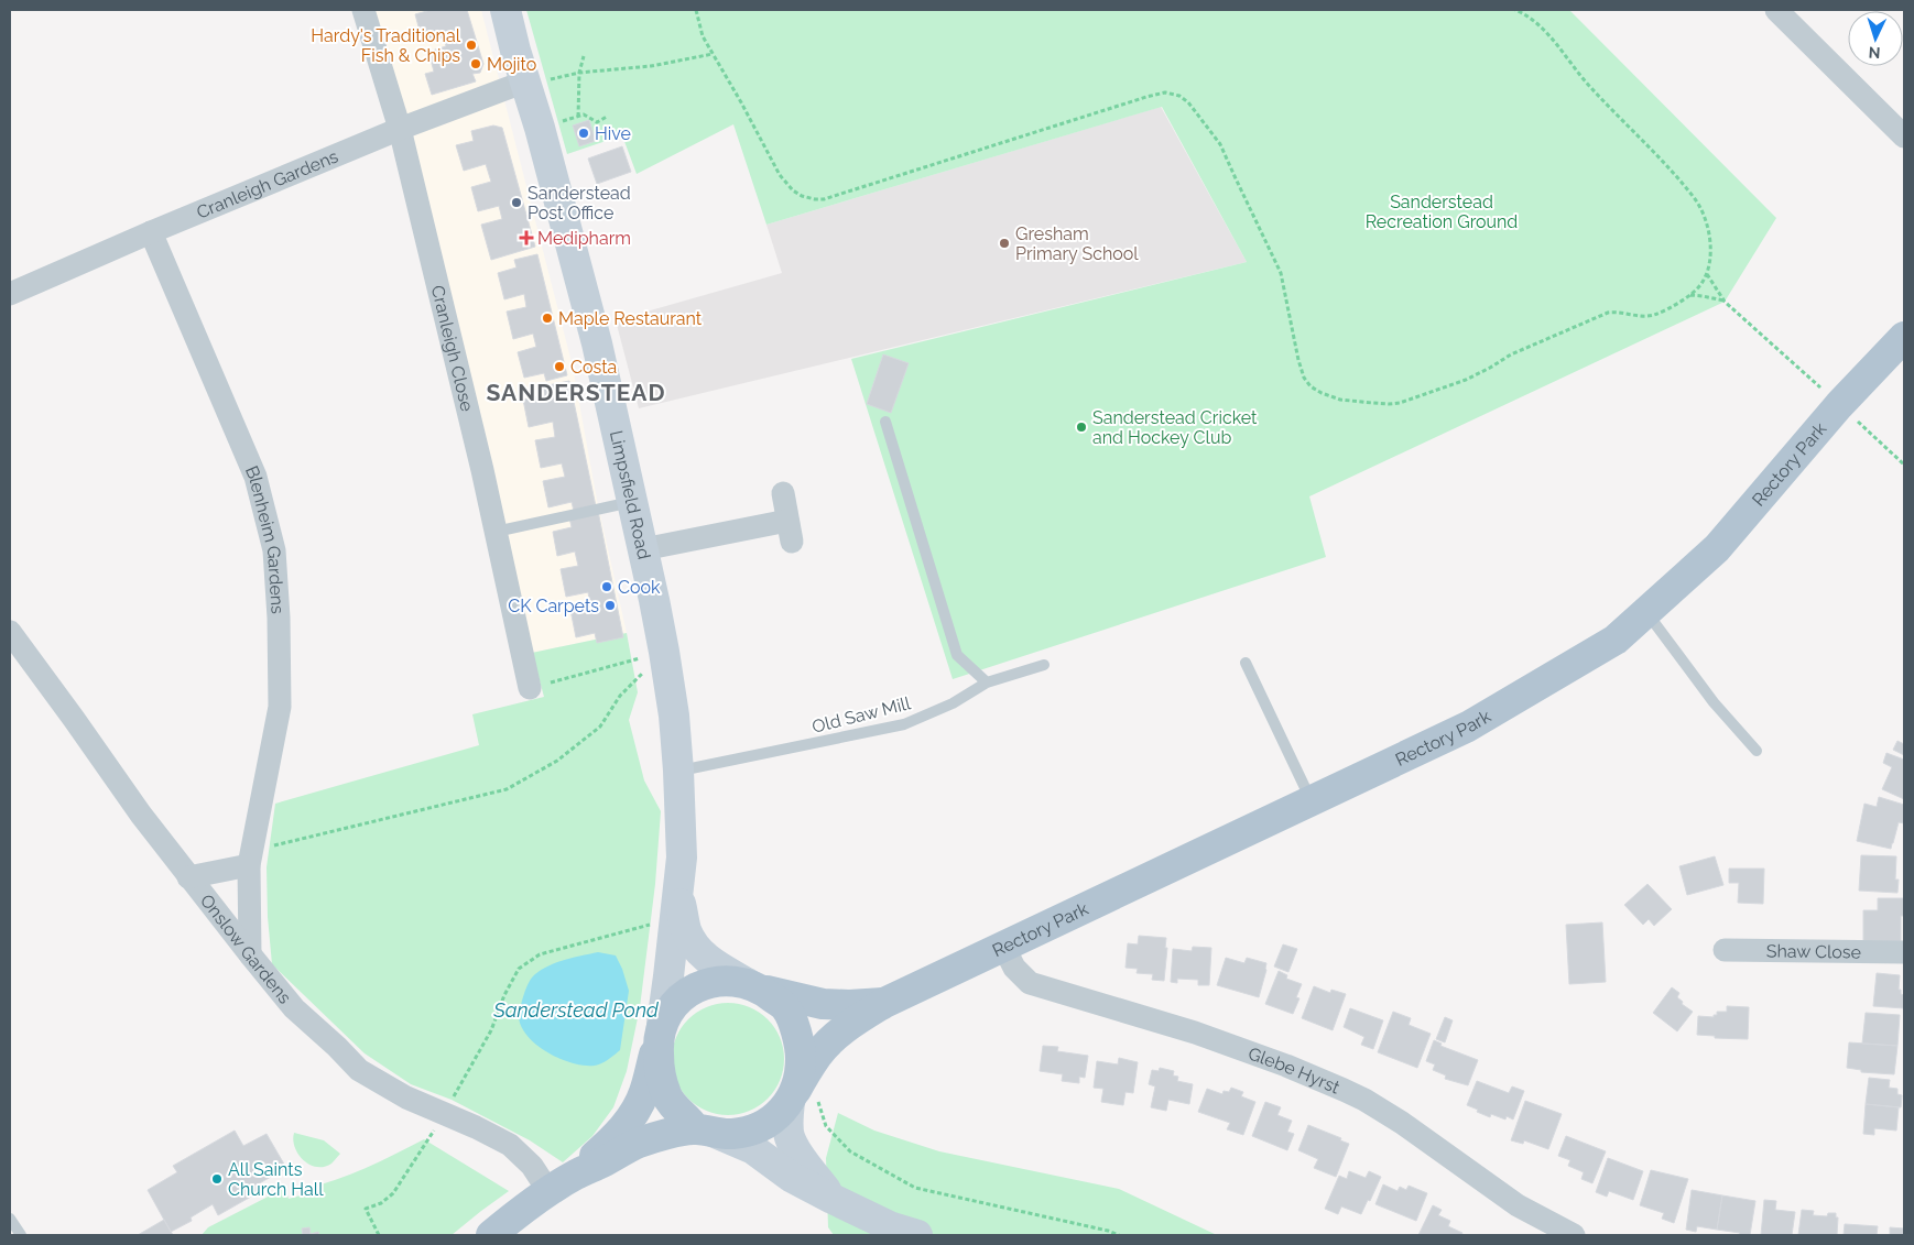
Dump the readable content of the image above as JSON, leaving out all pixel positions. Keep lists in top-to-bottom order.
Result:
{
  "streets": {
    "main road": ["Rectory Park", "Limpsfield Road"],
    "street": [
      "Cranleigh Gardens",
      "Cranleigh Close",
      "Blenheim Gardens",
      "Onslow Gardens",
      "Shaw Close",
      "Glebe Hyrst"
    ],
    "lane": ["Old Saw Mill"]
  },
  "crossings": [
    ["Cranleigh Gardens", "Cranleigh Close"],
    ["Cranleigh Gardens", "Limpsfield Road"],
    ["Cranleigh Gardens", "Blenheim Gardens"],
    ["Rectory Park", "Limpsfield Road"],
    ["Rectory Park", "Glebe Hyrst"],
    ["Limpsfield Road", "Old Saw Mill"],
    ["Blenheim Gardens", "Onslow Gardens"]
  ],
  "districts": ["SANDERSTEAD"],
  "water": ["Sanderstead Pond"],
  "parks": ["Sanderstead Recreation Ground"],
  "places": {
    "other": [
      "Hardy's Traditional Fish & Chips",
      "Mojito",
      "Hive",
      "Sanderstead Post Office",
      "Gresham Primary School",
      "Maple Restaurant",
      "Costa",
      "Sanderstead Cricket and Hockey Club",
      "Cook",
      "CK Carpets",
      "All Saints Church Hall"
    ],
    "health": ["Medipharm"]
  },
  "north": "bottom"
}
